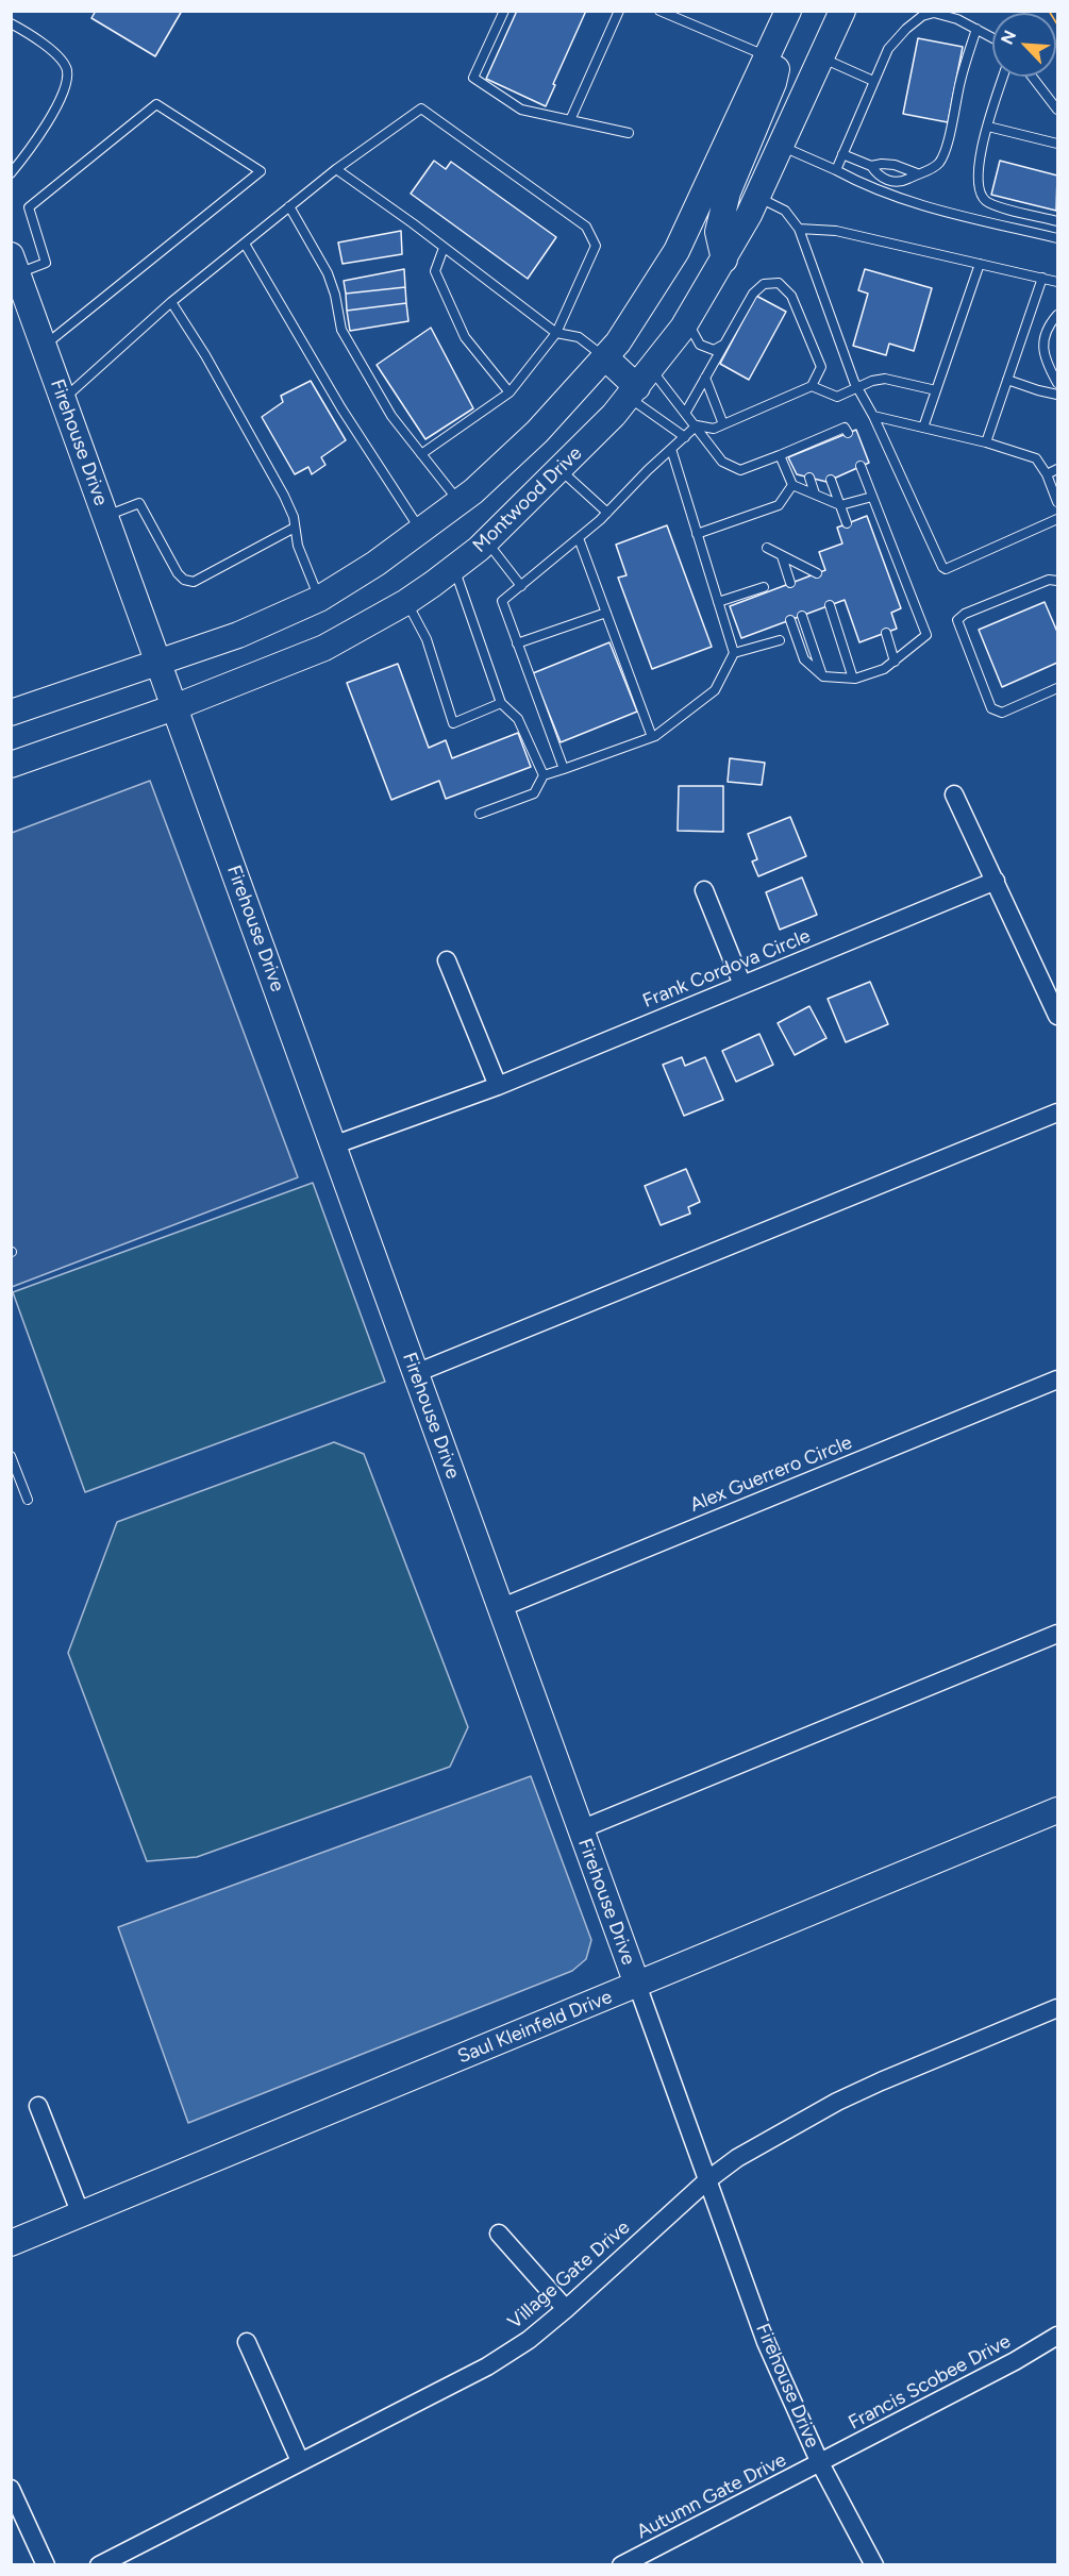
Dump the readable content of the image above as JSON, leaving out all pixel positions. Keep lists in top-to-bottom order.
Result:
{
  "streets": {
    "main road": ["Firehouse Drive", "Montwood Drive", "Saul Kleinfeld Drive"],
    "street": [
      "Frank Cordova Circle",
      "Alex Guerrero Circle",
      "Village Gate Drive",
      "Francis Scobee Drive",
      "Autumn Gate Drive"
    ]
  },
  "crossings": [
    ["Firehouse Drive", "Montwood Drive"],
    ["Firehouse Drive", "Frank Cordova Circle"],
    ["Firehouse Drive", "Alex Guerrero Circle"],
    ["Firehouse Drive", "Saul Kleinfeld Drive"],
    ["Firehouse Drive", "Village Gate Drive"],
    ["Firehouse Drive", "Francis Scobee Drive"],
    ["Firehouse Drive", "Autumn Gate Drive"],
    ["Francis Scobee Drive", "Autumn Gate Drive"]
  ],
  "north": "top left"
}
